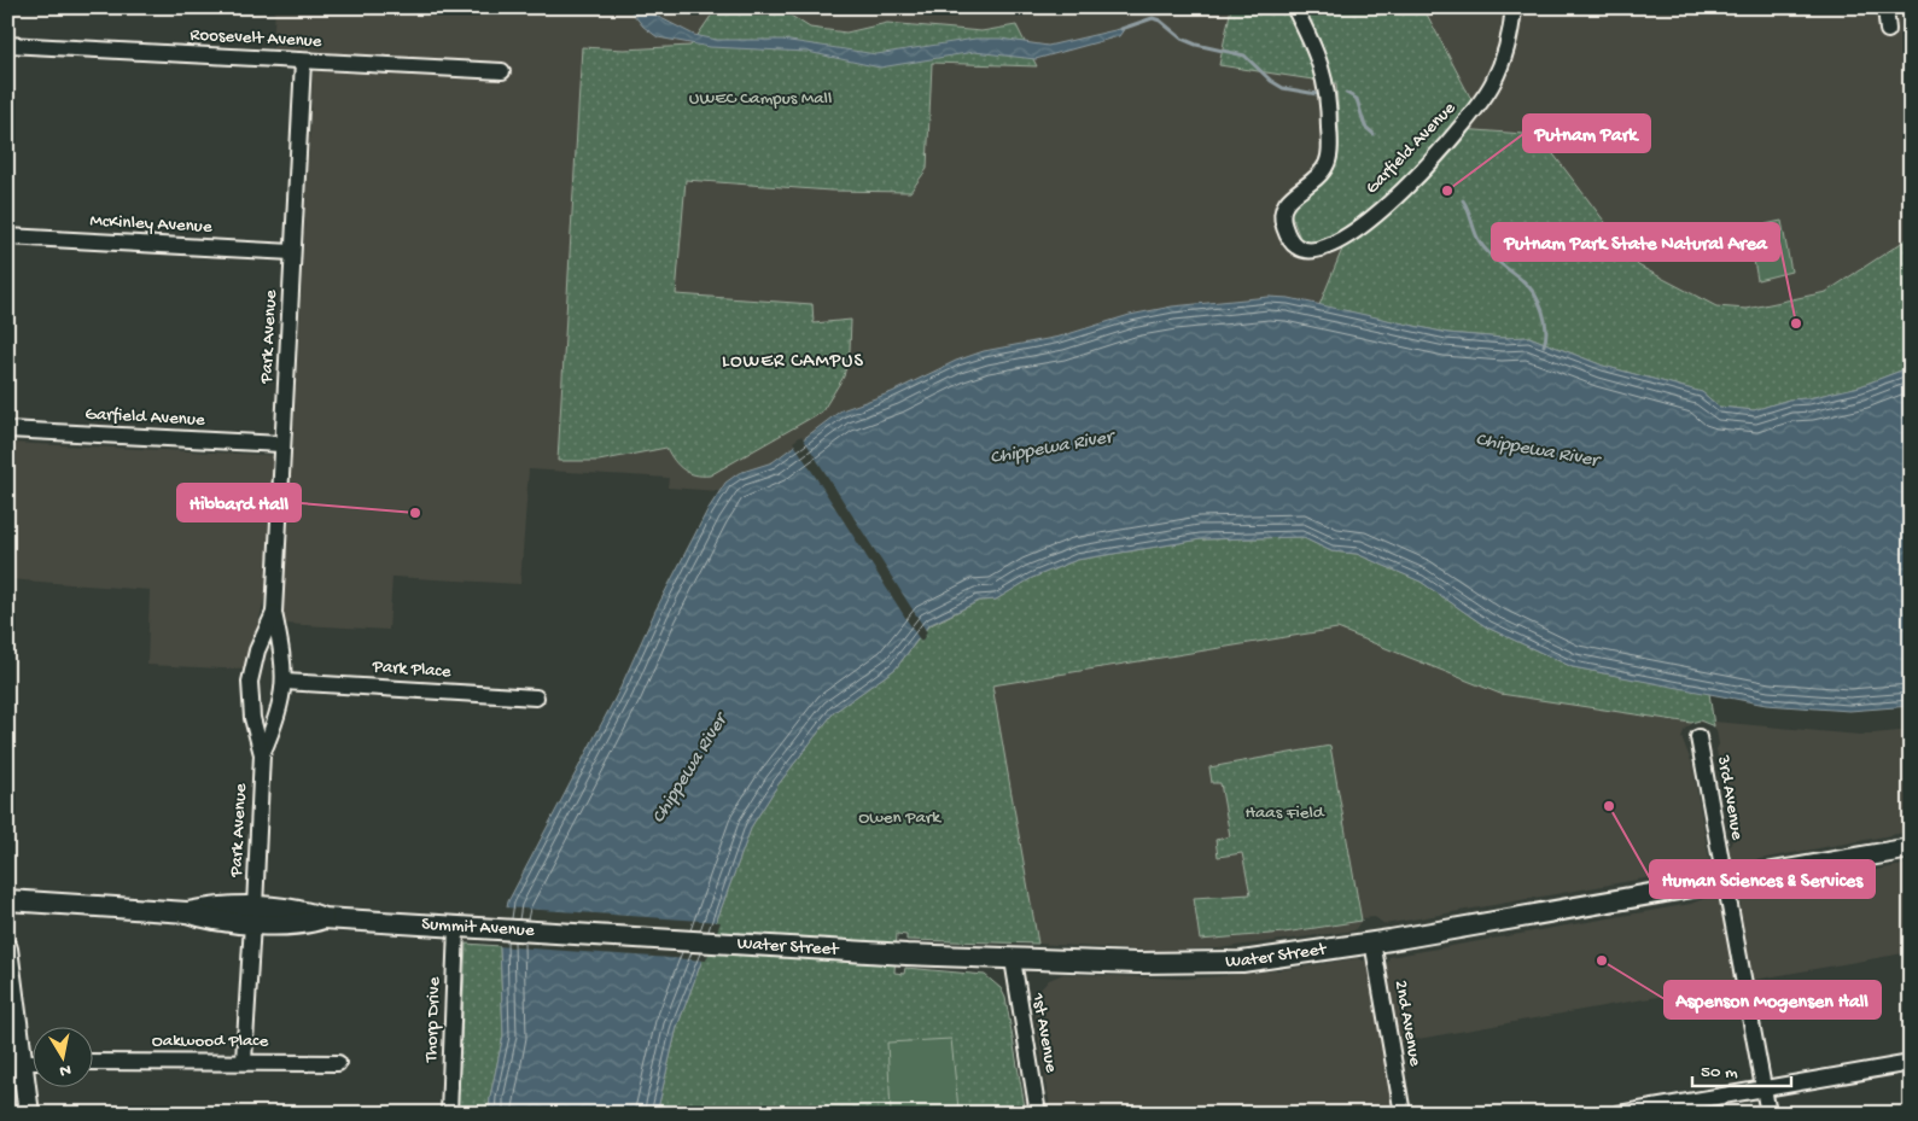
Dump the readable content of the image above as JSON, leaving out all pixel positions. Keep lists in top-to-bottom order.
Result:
{
  "streets": {
    "main road": ["Summit Avenue", "Water Street"],
    "street": [
      "Roosevelt Avenue",
      "Garfield Avenue",
      "McKinley Avenue",
      "Park Avenue",
      "Park Place",
      "3rd Avenue",
      "Thorp Drive",
      "2nd Avenue",
      "1st Avenue",
      "Oakwood Place"
    ]
  },
  "crossings": [
    ["Roosevelt Avenue", "Park Avenue"],
    ["Garfield Avenue", "Park Avenue"],
    ["McKinley Avenue", "Park Avenue"],
    ["Park Avenue", "Park Place"],
    ["Park Avenue", "Summit Avenue"],
    ["Park Avenue", "Oakwood Place"],
    ["3rd Avenue", "Water Street"],
    ["Summit Avenue", "Water Street"],
    ["Summit Avenue", "Thorp Drive"],
    ["Water Street", "2nd Avenue"],
    ["Water Street", "1st Avenue"]
  ],
  "districts": ["LOWER CAMPUS"],
  "water": ["Chippewa River"],
  "parks": ["UWEC Campus Mall", "Haas Field", "Owen Park"],
  "places": [
    "Putnam Park",
    "Putnam Park State Natural Area",
    "Hibbard Hall",
    "Human Sciences & Services",
    "Aspenson Mogensen Hall"
  ],
  "scale_bar": "50 m",
  "north": "bottom"
}
